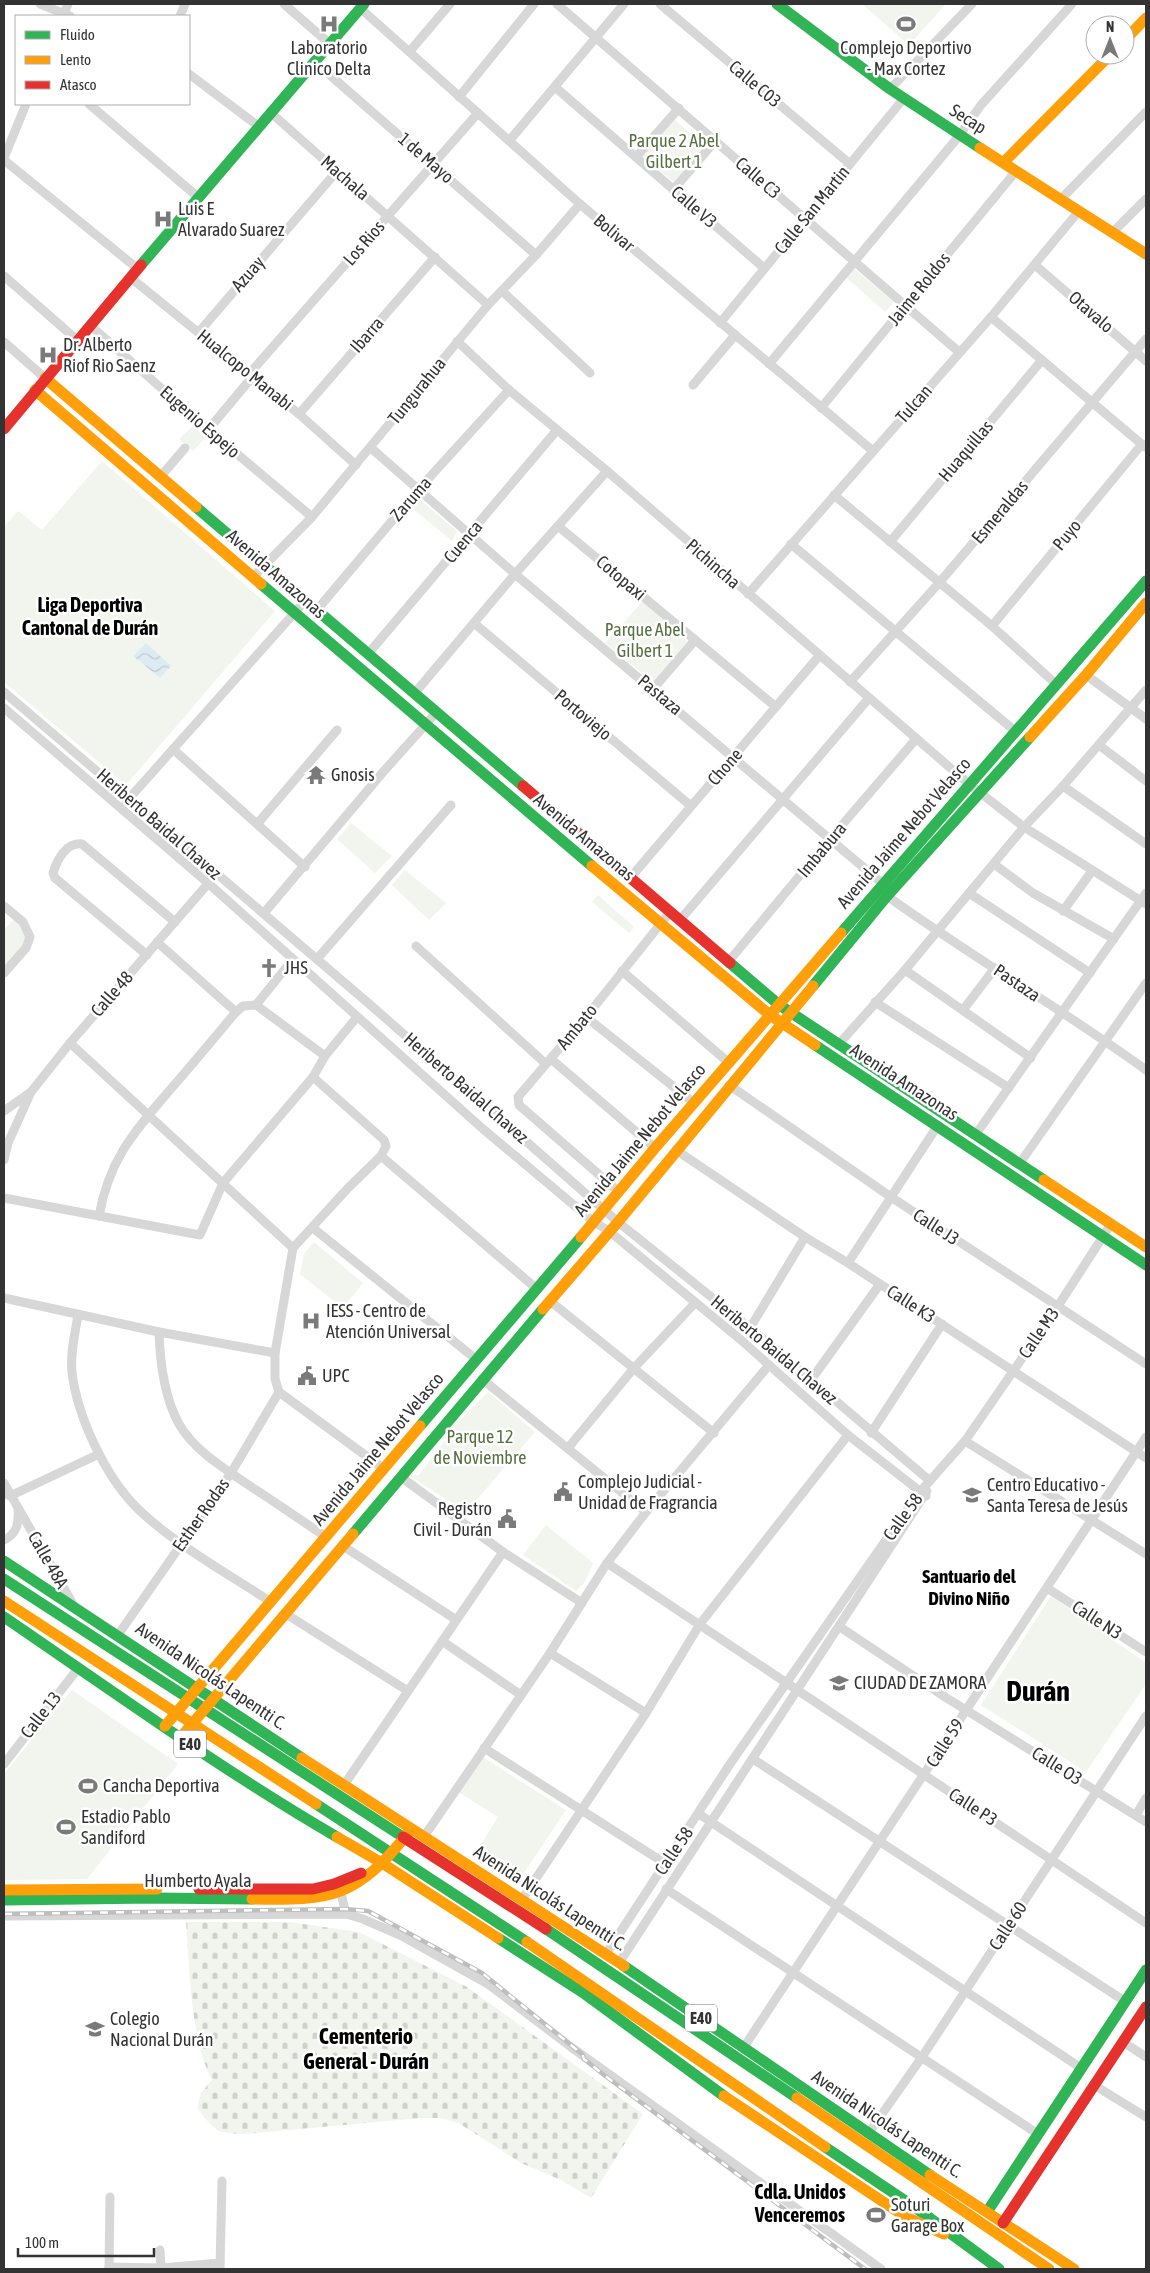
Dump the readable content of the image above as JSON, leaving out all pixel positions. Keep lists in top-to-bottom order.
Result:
{
  "streets": {
    "main road": [
      "Secap",
      "Avenida Amazonas",
      "Avenida Jaime Nebot Velasco",
      "Avenida Nicolás Lapentti C.",
      "E40",
      "Humberto Ayala"
    ],
    "street": [
      "Calle C03",
      "1 de Mayo",
      "Machala",
      "Calle C3",
      "Calle V3",
      "Calle San Martin",
      "Bolivar",
      "Los Rios",
      "Azuay",
      "Jaime Roldos",
      "Otavalo",
      "Ibarra",
      "Hualcopo Manabi",
      "Tungurahua",
      "Tulcan",
      "Eugenio Espejo",
      "Huaquillas",
      "Zaruma",
      "Esmeraldas",
      "Puyo",
      "Cuenca",
      "Pichincha",
      "Cotopaxi",
      "Pastaza",
      "Portoviejo",
      "Chone",
      "Heriberto Baidal Chavez",
      "Imbabura",
      "Calle 48",
      "Ambato",
      "Calle J3",
      "Calle K3",
      "Calle M3",
      "Esther Rodas",
      "Calle 58",
      "Calle 48A",
      "Calle N3",
      "Calle 13",
      "Calle 59",
      "Calle O3",
      "Calle P3",
      "Calle 60"
    ]
  },
  "crossings": [
    ["Calle C03", "Calle San Martin"],
    ["Secap", "Calle San Martin"],
    ["Secap", "Jaime Roldos"],
    ["Secap", "Tulcan"],
    ["1 de Mayo", "Los Rios"],
    ["1 de Mayo", "Tungurahua"],
    ["Machala", "Los Rios"],
    ["Machala", "Azuay"],
    ["Machala", "Ibarra"],
    ["Machala", "Tungurahua"],
    ["Calle C3", "Calle San Martin"],
    ["Calle C3", "Jaime Roldos"],
    ["Calle C3", "Tulcan"],
    ["Calle V3", "Calle San Martin"],
    ["Calle San Martin", "Bolivar"],
    ["Bolivar", "Los Rios"],
    ["Bolivar", "Jaime Roldos"],
    ["Bolivar", "Tungurahua"],
    ["Bolivar", "Tulcan"],
    ["Los Rios", "Hualcopo Manabi"],
    ["Los Rios", "Eugenio Espejo"],
    ["Azuay", "Hualcopo Manabi"],
    ["Otavalo", "Tulcan"],
    ["Otavalo", "Esmeraldas"],
    ["Ibarra", "Hualcopo Manabi"],
    ["Hualcopo Manabi", "Tungurahua"],
    ["Tungurahua", "Eugenio Espejo"],
    ["Tungurahua", "Pichincha"],
    ["Tungurahua", "Avenida Amazonas"],
    ["Tungurahua", "Pastaza"],
    ["Tulcan", "Pichincha"],
    ["Zaruma", "Pichincha"],
    ["Zaruma", "Avenida Amazonas"],
    ["Zaruma", "Pastaza"],
    ["Esmeraldas", "Pichincha"],
    ["Cuenca", "Pichincha"],
    ["Cuenca", "Avenida Amazonas"],
    ["Cuenca", "Pastaza"],
    ["Pichincha", "Chone"],
    ["Pichincha", "Avenida Jaime Nebot Velasco"],
    ["Pichincha", "Imbabura"],
    ["Avenida Amazonas", "Chone"],
    ["Avenida Amazonas", "Avenida Jaime Nebot Velasco"],
    ["Avenida Amazonas", "Imbabura"],
    ["Avenida Amazonas", "Ambato"],
    ["Avenida Amazonas", "Calle M3"],
    ["Cotopaxi", "Chone"],
    ["Pastaza", "Chone"],
    ["Pastaza", "Avenida Jaime Nebot Velasco"],
    ["Pastaza", "Imbabura"],
    ["Portoviejo", "Chone"],
    ["Heriberto Baidal Chavez", "Avenida Jaime Nebot Velasco"],
    ["Heriberto Baidal Chavez", "Calle 48"],
    ["Heriberto Baidal Chavez", "Calle M3"],
    ["Heriberto Baidal Chavez", "Calle 58"],
    ["Avenida Jaime Nebot Velasco", "Ambato"],
    ["Avenida Jaime Nebot Velasco", "Calle J3"],
    ["Avenida Jaime Nebot Velasco", "Calle K3"],
    ["Avenida Jaime Nebot Velasco", "Avenida Nicolás Lapentti C."],
    ["Avenida Jaime Nebot Velasco", "E40"],
    ["Calle J3", "Calle M3"],
    ["Calle K3", "Calle M3"],
    ["Calle K3", "Calle 59"],
    ["Calle M3", "Calle 58"],
    ["Esther Rodas", "Avenida Nicolás Lapentti C."],
    ["Calle 58", "Avenida Nicolás Lapentti C."],
    ["Calle 58", "Calle O3"],
    ["Calle 58", "Calle P3"],
    ["Calle 48A", "Avenida Nicolás Lapentti C."],
    ["Calle N3", "Calle 59"],
    ["Avenida Nicolás Lapentti C.", "Calle 59"],
    ["Avenida Nicolás Lapentti C.", "Humberto Ayala"],
    ["Avenida Nicolás Lapentti C.", "Calle 60"],
    ["Calle 13", "E40"],
    ["Calle 59", "Calle O3"],
    ["Calle 59", "Calle P3"],
    ["E40", "Humberto Ayala"],
    ["Calle O3", "Calle 60"],
    ["Calle P3", "Calle 60"]
  ],
  "districts": [
    "Liga Deportiva Cantonal de Durán",
    "Santuario del Divino Niño",
    "Durán",
    "Cementerio General - Durán",
    "Cdla. Unidos Venceremos"
  ],
  "parks": ["Parque 2 Abel Gilbert 1", "Parque Abel Gilbert 1", "Parque 12 de Noviembre"],
  "places": {
    "hospital": [
      "Laboratorio Clinico Delta",
      "Luis E Alvarado Suarez",
      "Dr. Alberto Riof Rio Saenz",
      "IESS - Centro de Atención Universal"
    ],
    "sports": [
      "Complejo Deportivo - Max Cortez",
      "Cancha Deportiva",
      "Estadio Pablo Sandiford",
      "Soturi Garage Box"
    ],
    "temple": ["Gnosis"],
    "church": ["JHS"],
    "public building": ["UPC", "Complejo Judicial - Unidad de Fragrancia", "Registro Civil - Durán"],
    "school or university": ["Centro Educativo - Santa Teresa de Jesús", "CIUDAD DE ZAMORA", "Colegio Nacional Durán"]
  },
  "legend": ["Fluido", "Lento", "Atasco"],
  "scale_bar": "100 m",
  "north": "top"
}
